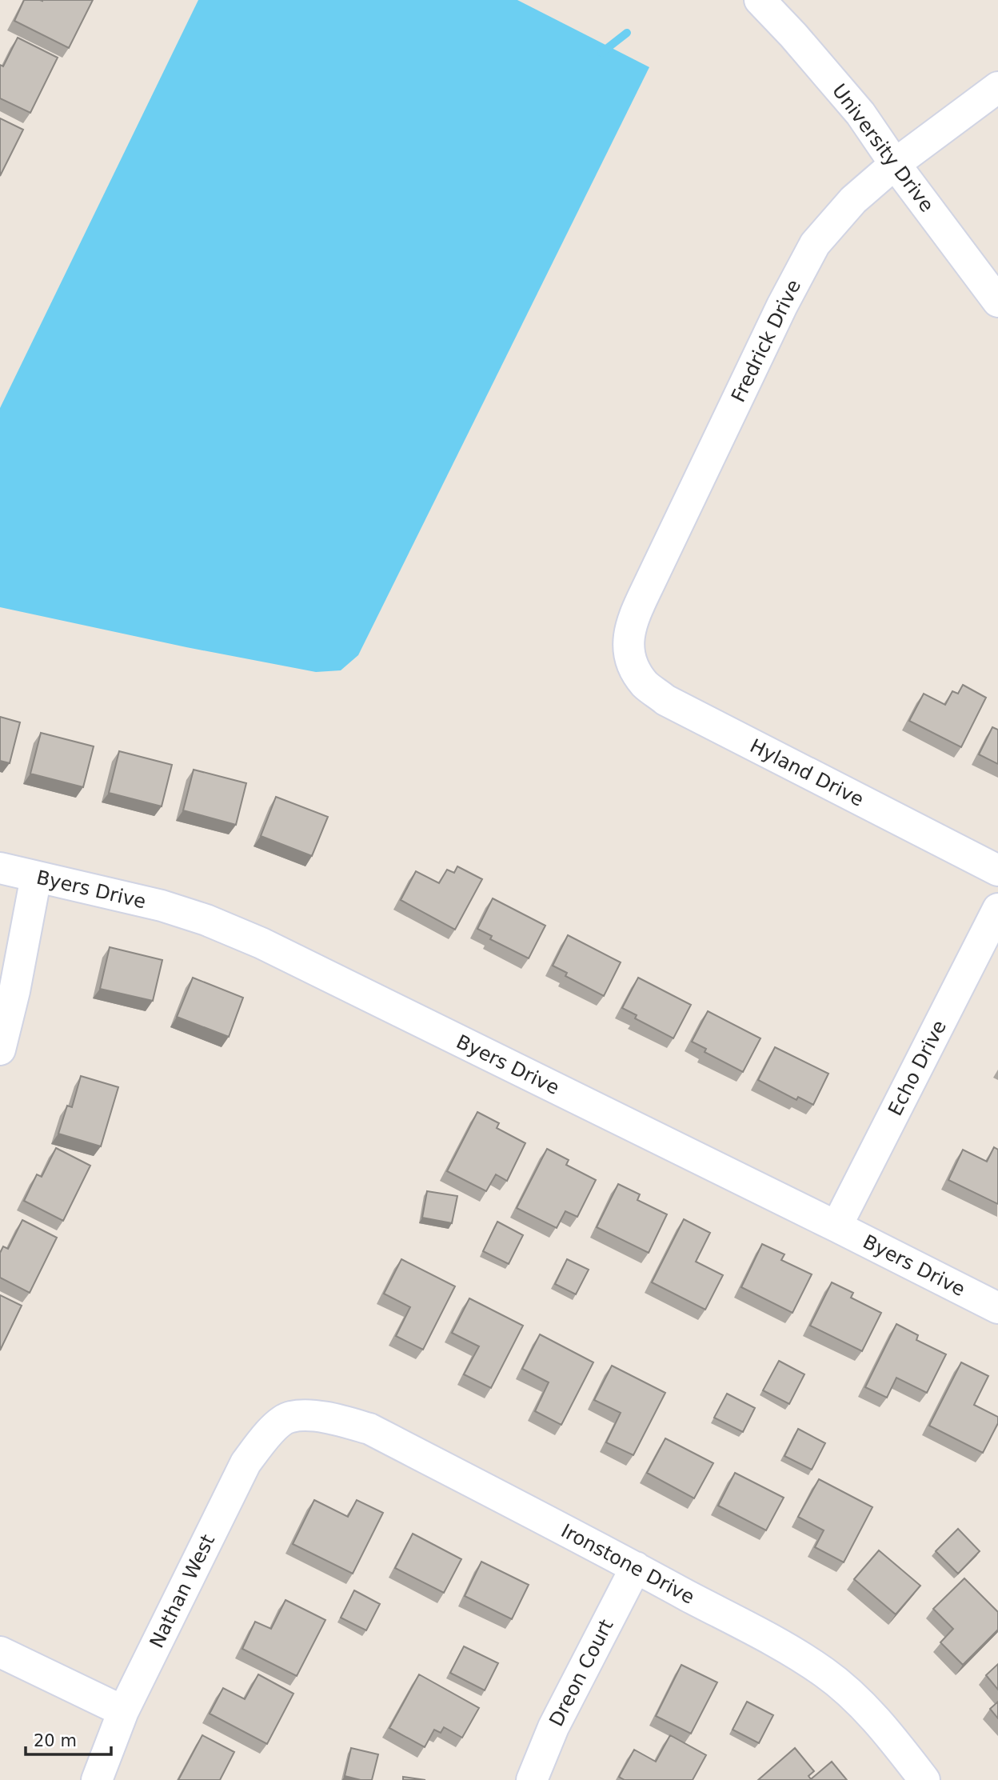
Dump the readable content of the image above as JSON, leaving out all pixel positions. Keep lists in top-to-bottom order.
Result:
{
  "streets": {
    "street": [
      "University Drive",
      "Fredrick Drive",
      "Hyland Drive",
      "Byers Drive",
      "Echo Drive",
      "Ironstone Drive",
      "Nathan West",
      "Dreon Court"
    ]
  },
  "crossings": [
    ["University Drive", "Fredrick Drive"],
    ["Fredrick Drive", "Hyland Drive"],
    ["Byers Drive", "Echo Drive"],
    ["Ironstone Drive", "Nathan West"],
    ["Ironstone Drive", "Dreon Court"]
  ],
  "scale_bar": "20 m"
}
